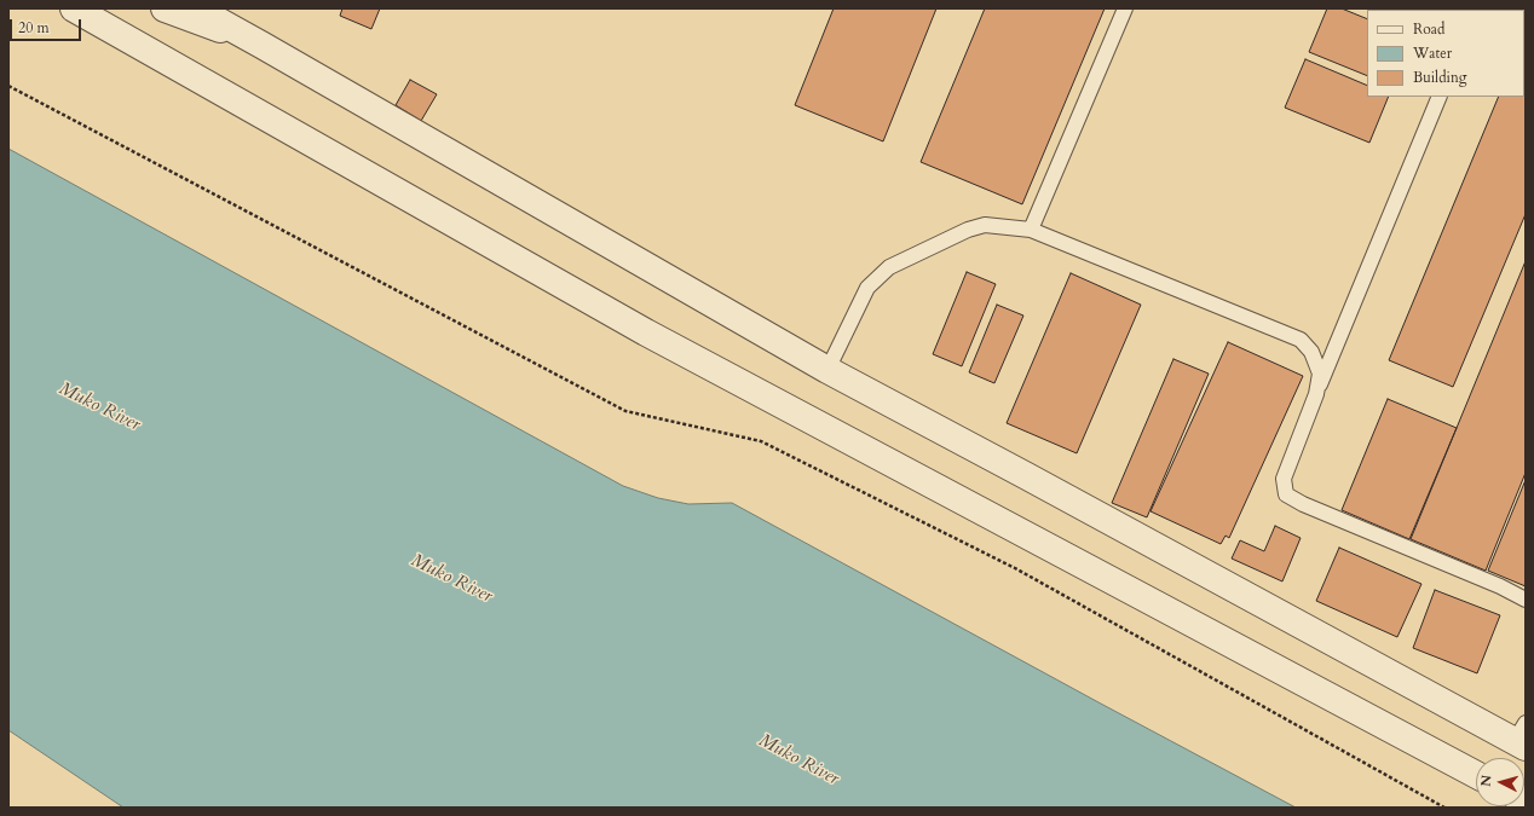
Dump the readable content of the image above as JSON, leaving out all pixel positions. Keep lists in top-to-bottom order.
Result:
{
  "water": ["Muko River"],
  "legend": ["Road", "Water", "Building"],
  "scale_bar": "20 m",
  "north": "left"
}
